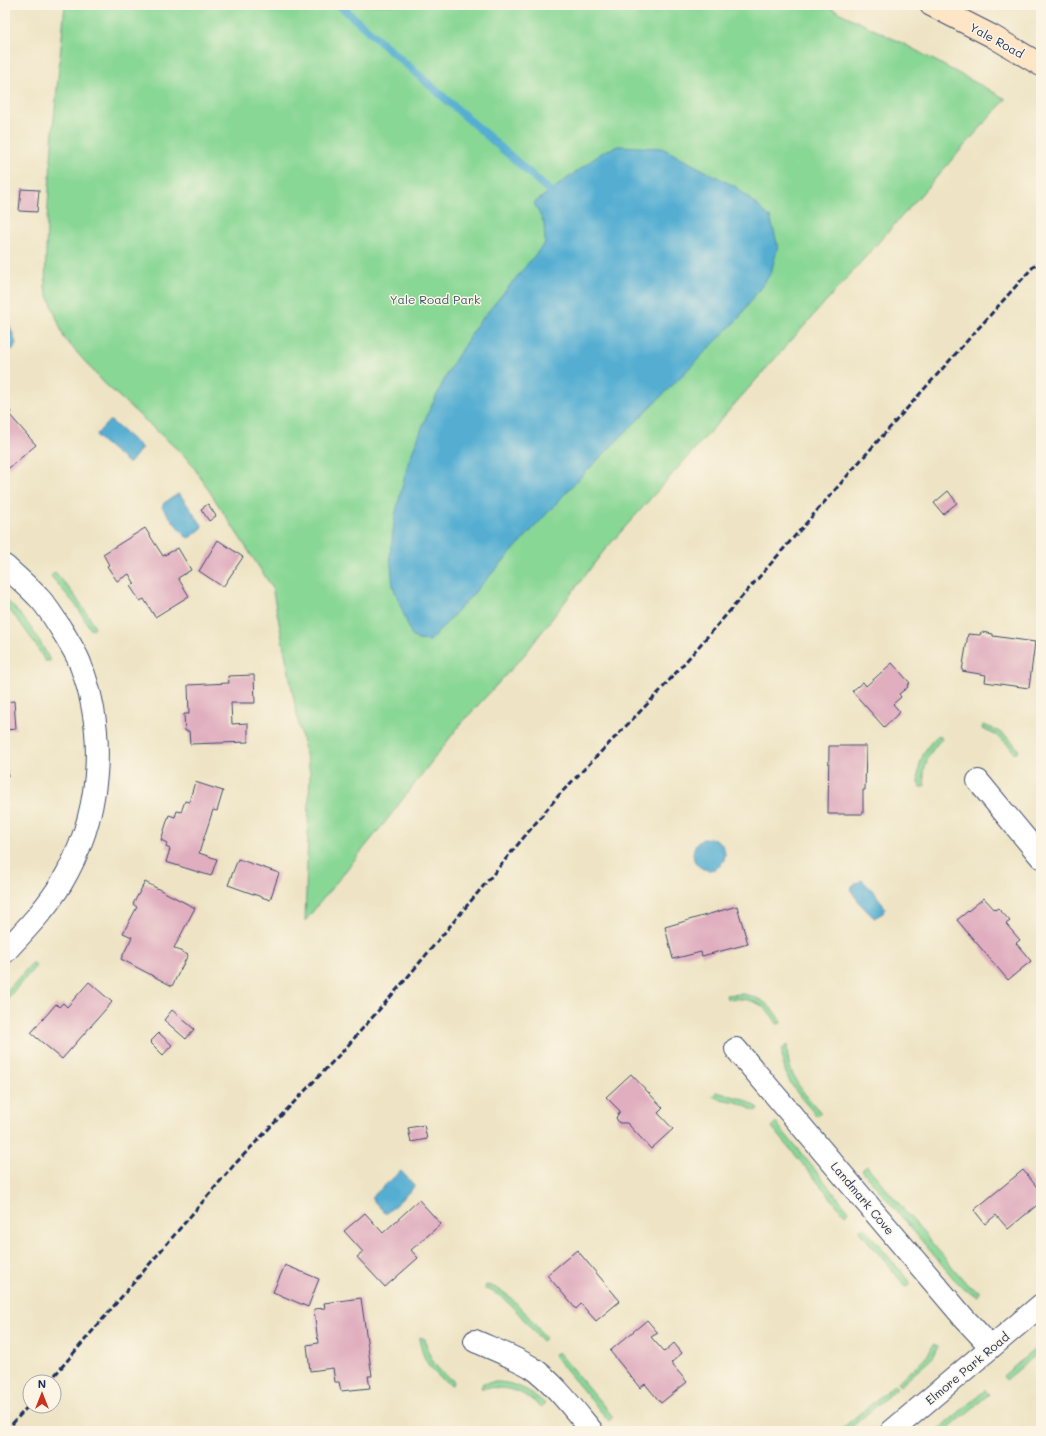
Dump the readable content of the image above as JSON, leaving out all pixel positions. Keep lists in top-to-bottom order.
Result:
{
  "streets": {
    "main road": ["Yale Road"],
    "street": ["Landmark Cove", "Elmore Park Road"]
  },
  "crossings": [
    ["Landmark Cove", "Elmore Park Road"]
  ],
  "parks": ["Yale Road Park"],
  "north": "top"
}
